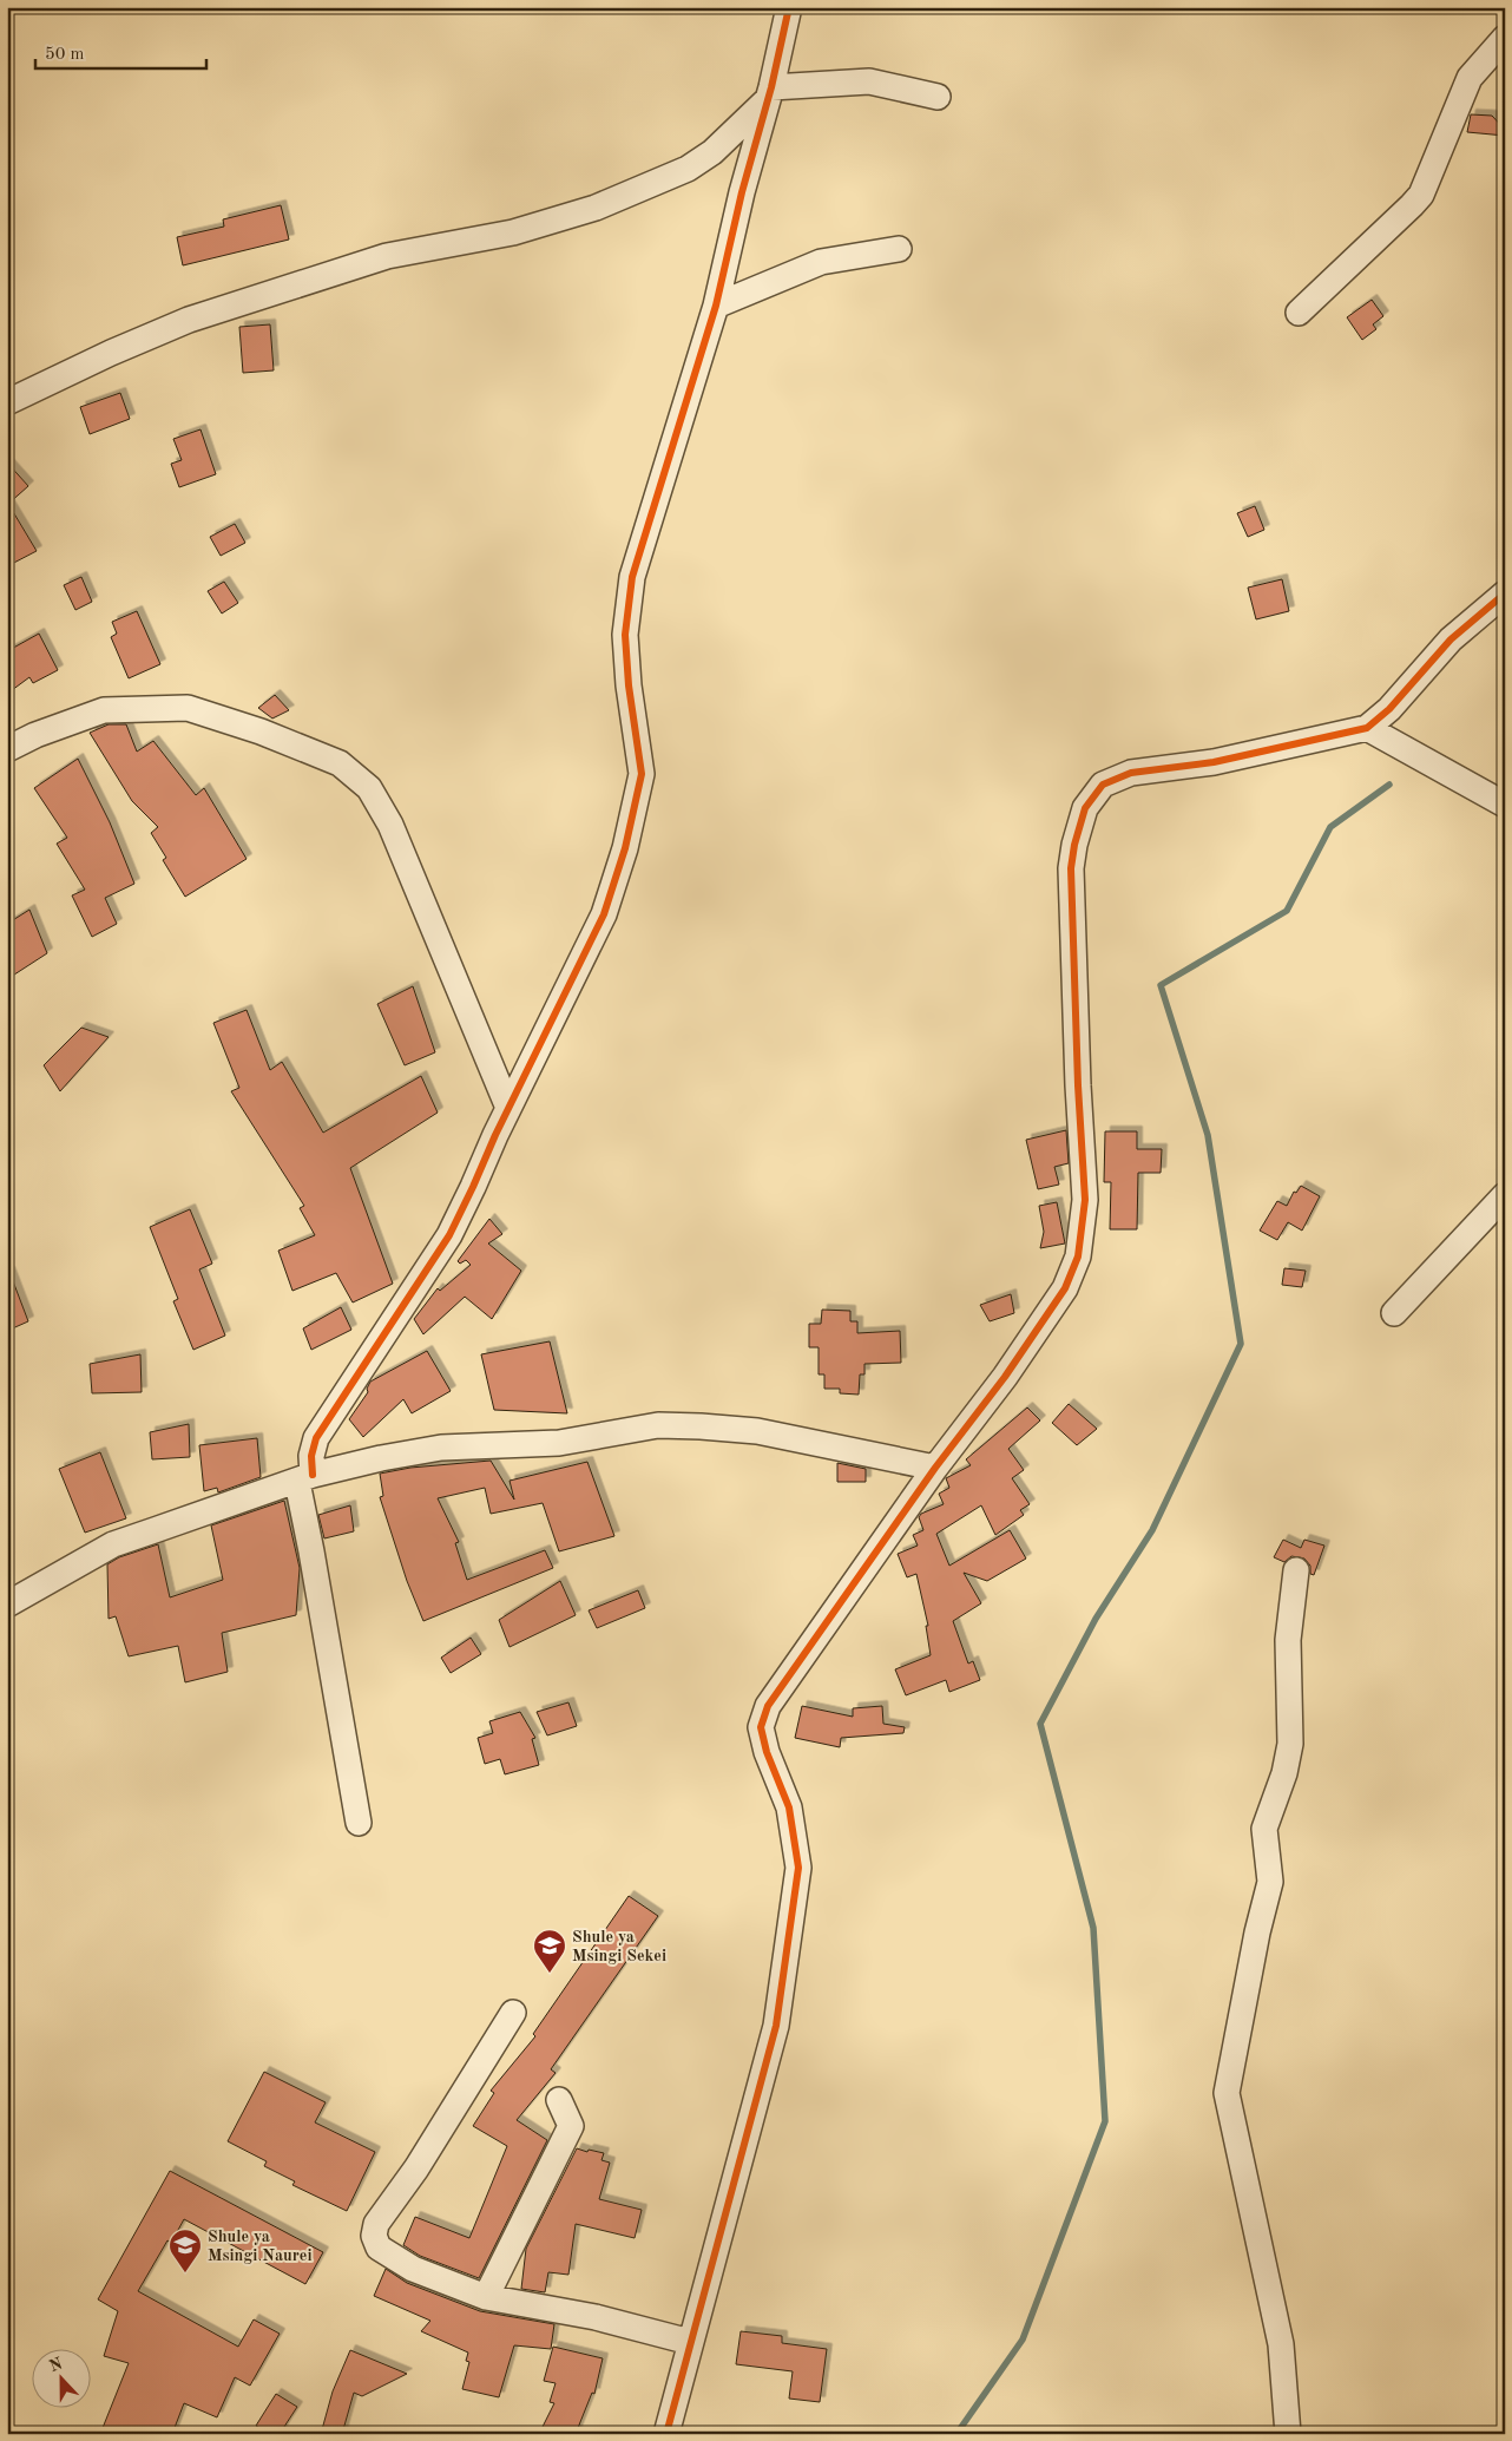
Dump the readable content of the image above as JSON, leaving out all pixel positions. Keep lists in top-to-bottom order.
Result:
{
  "places": {
    "school or university": ["Shule ya Msingi Sekei", "Shule ya Msingi Naurei"]
  },
  "scale_bar": "50 m",
  "north": "top"
}
